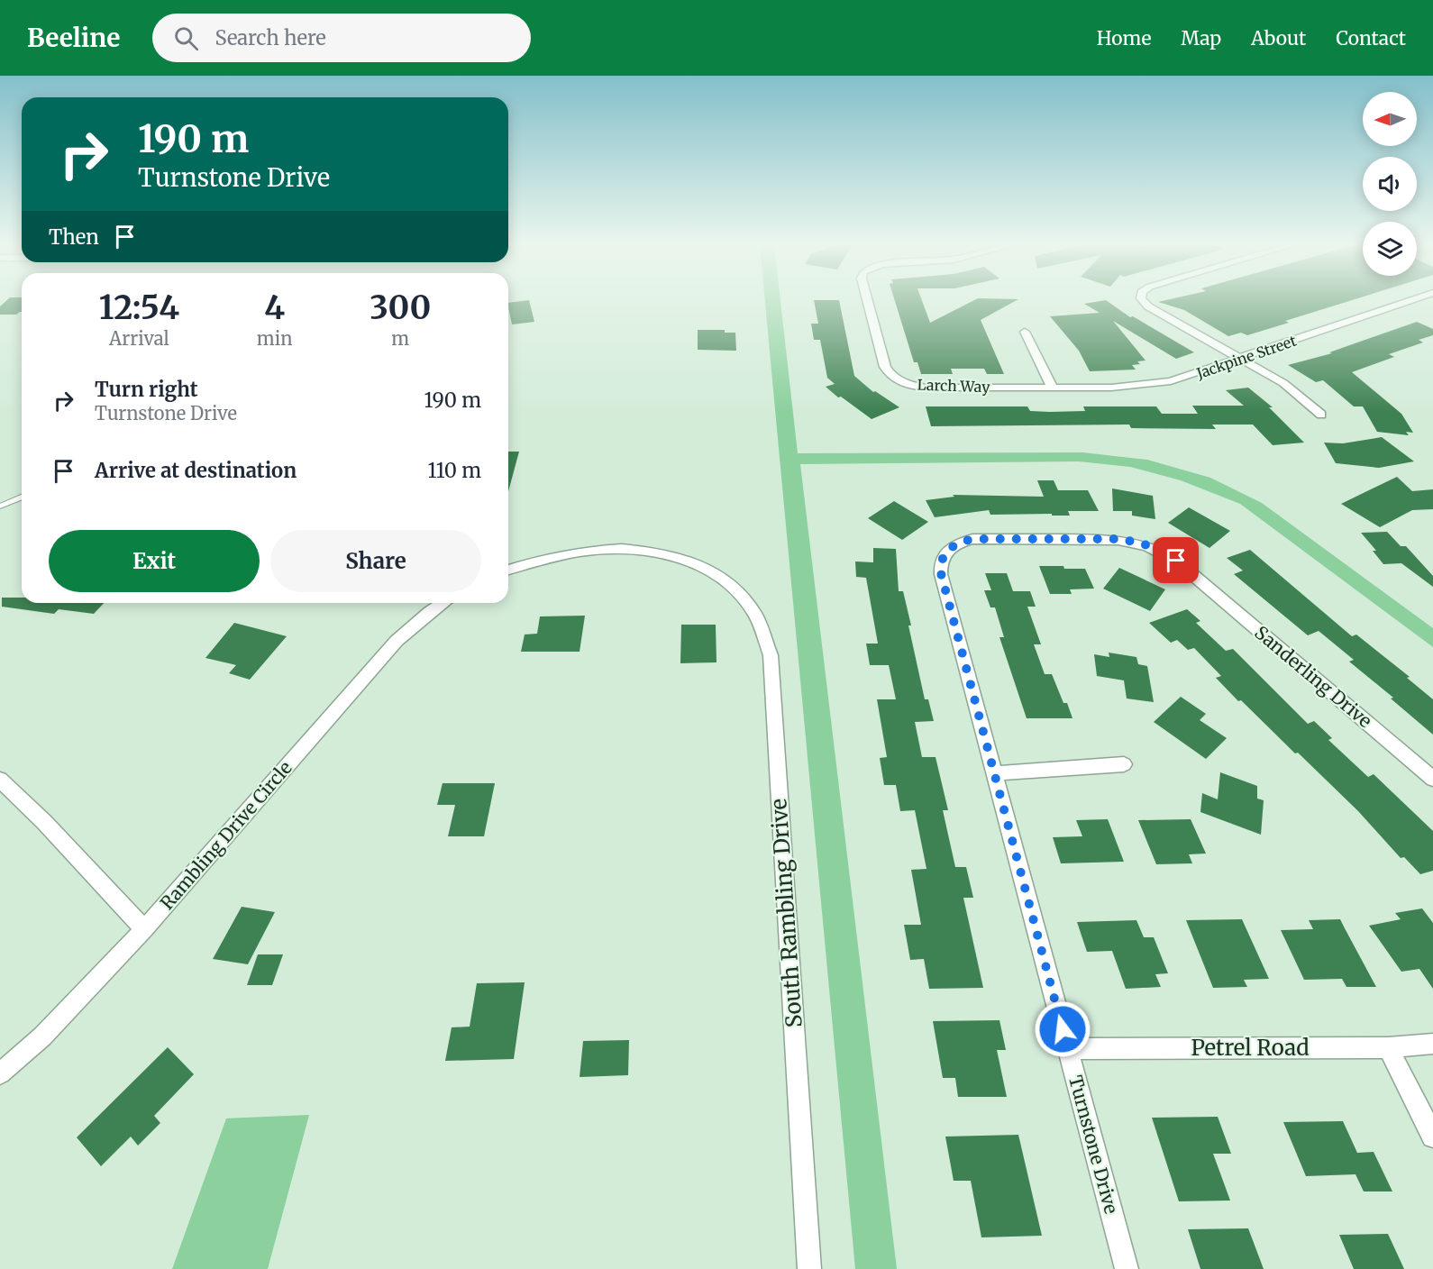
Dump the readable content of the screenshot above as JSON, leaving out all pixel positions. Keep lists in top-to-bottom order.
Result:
{
  "streets": {
    "street": [
      "Jackpine Street",
      "Larch Way",
      "Sanderling Drive",
      "Rambling Drive Circle",
      "South Rambling Drive",
      "Petrel Road",
      "Turnstone Drive"
    ]
  },
  "crossings": [
    ["Jackpine Street", "Larch Way"],
    ["Sanderling Drive", "Turnstone Drive"],
    ["Petrel Road", "Turnstone Drive"]
  ],
  "north": "left",
  "page": {
    "header": "Beeline",
    "search": "Search here",
    "nav": [
      "Home",
      "Map",
      "About",
      "Contact"
    ],
    "turn": ["190 m", "Turnstone Drive"],
    "then": "Then",
    "eta": [
      "12:54",
      "Arrival",
      "4",
      "min",
      "300",
      "m"
    ],
    "list": [
      {
        "name": "Turn right",
        "note": "Turnstone Drive",
        "value": "190 m"
      },
      {
        "name": "Arrive at destination",
        "value": "110 m"
      }
    ],
    "buttons": ["Exit", "Share"]
  }
}
